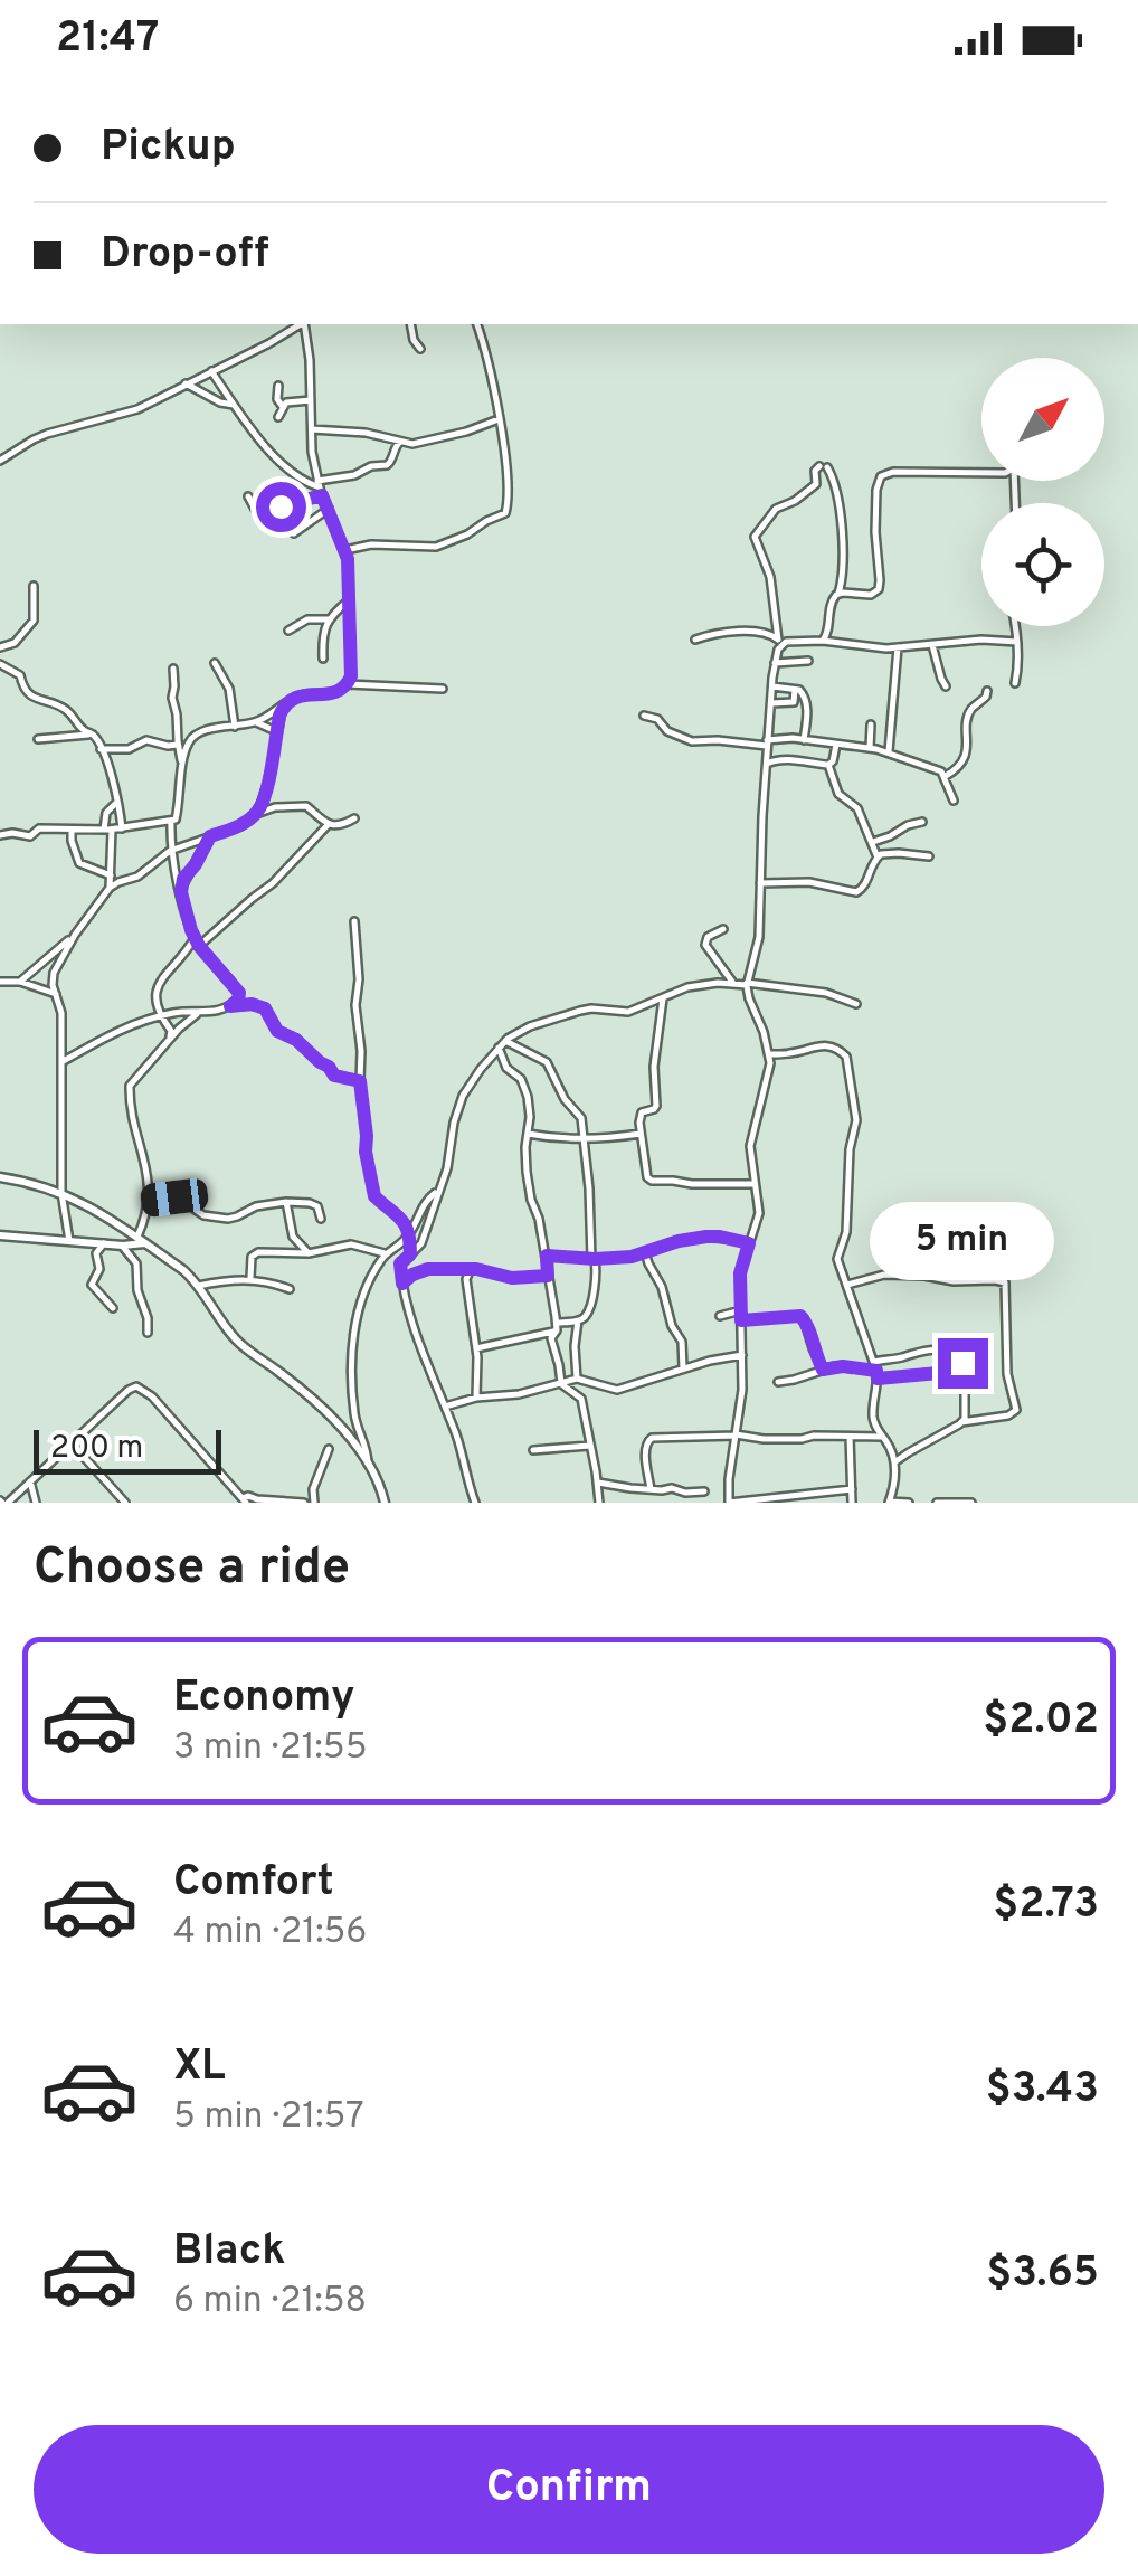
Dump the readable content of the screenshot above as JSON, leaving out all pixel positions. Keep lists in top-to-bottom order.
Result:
{
  "scale_bar": "200 m",
  "north": "top right",
  "page": {
    "status": "21:47",
    "banner": ["Pickup", "Drop-off"],
    "bubble": "5 min",
    "scale": "200 m",
    "heading": "Choose a ride",
    "list": [
      {
        "name": "Economy",
        "note": "3 min · 21:55",
        "value": "$2.02"
      },
      {
        "name": "Comfort",
        "note": "4 min · 21:56",
        "value": "$2.73"
      },
      {
        "name": "XL",
        "note": "5 min · 21:57",
        "value": "$3.43"
      },
      {
        "name": "Black",
        "note": "6 min · 21:58",
        "value": "$3.65"
      }
    ],
    "buttons": "Confirm"
  }
}
